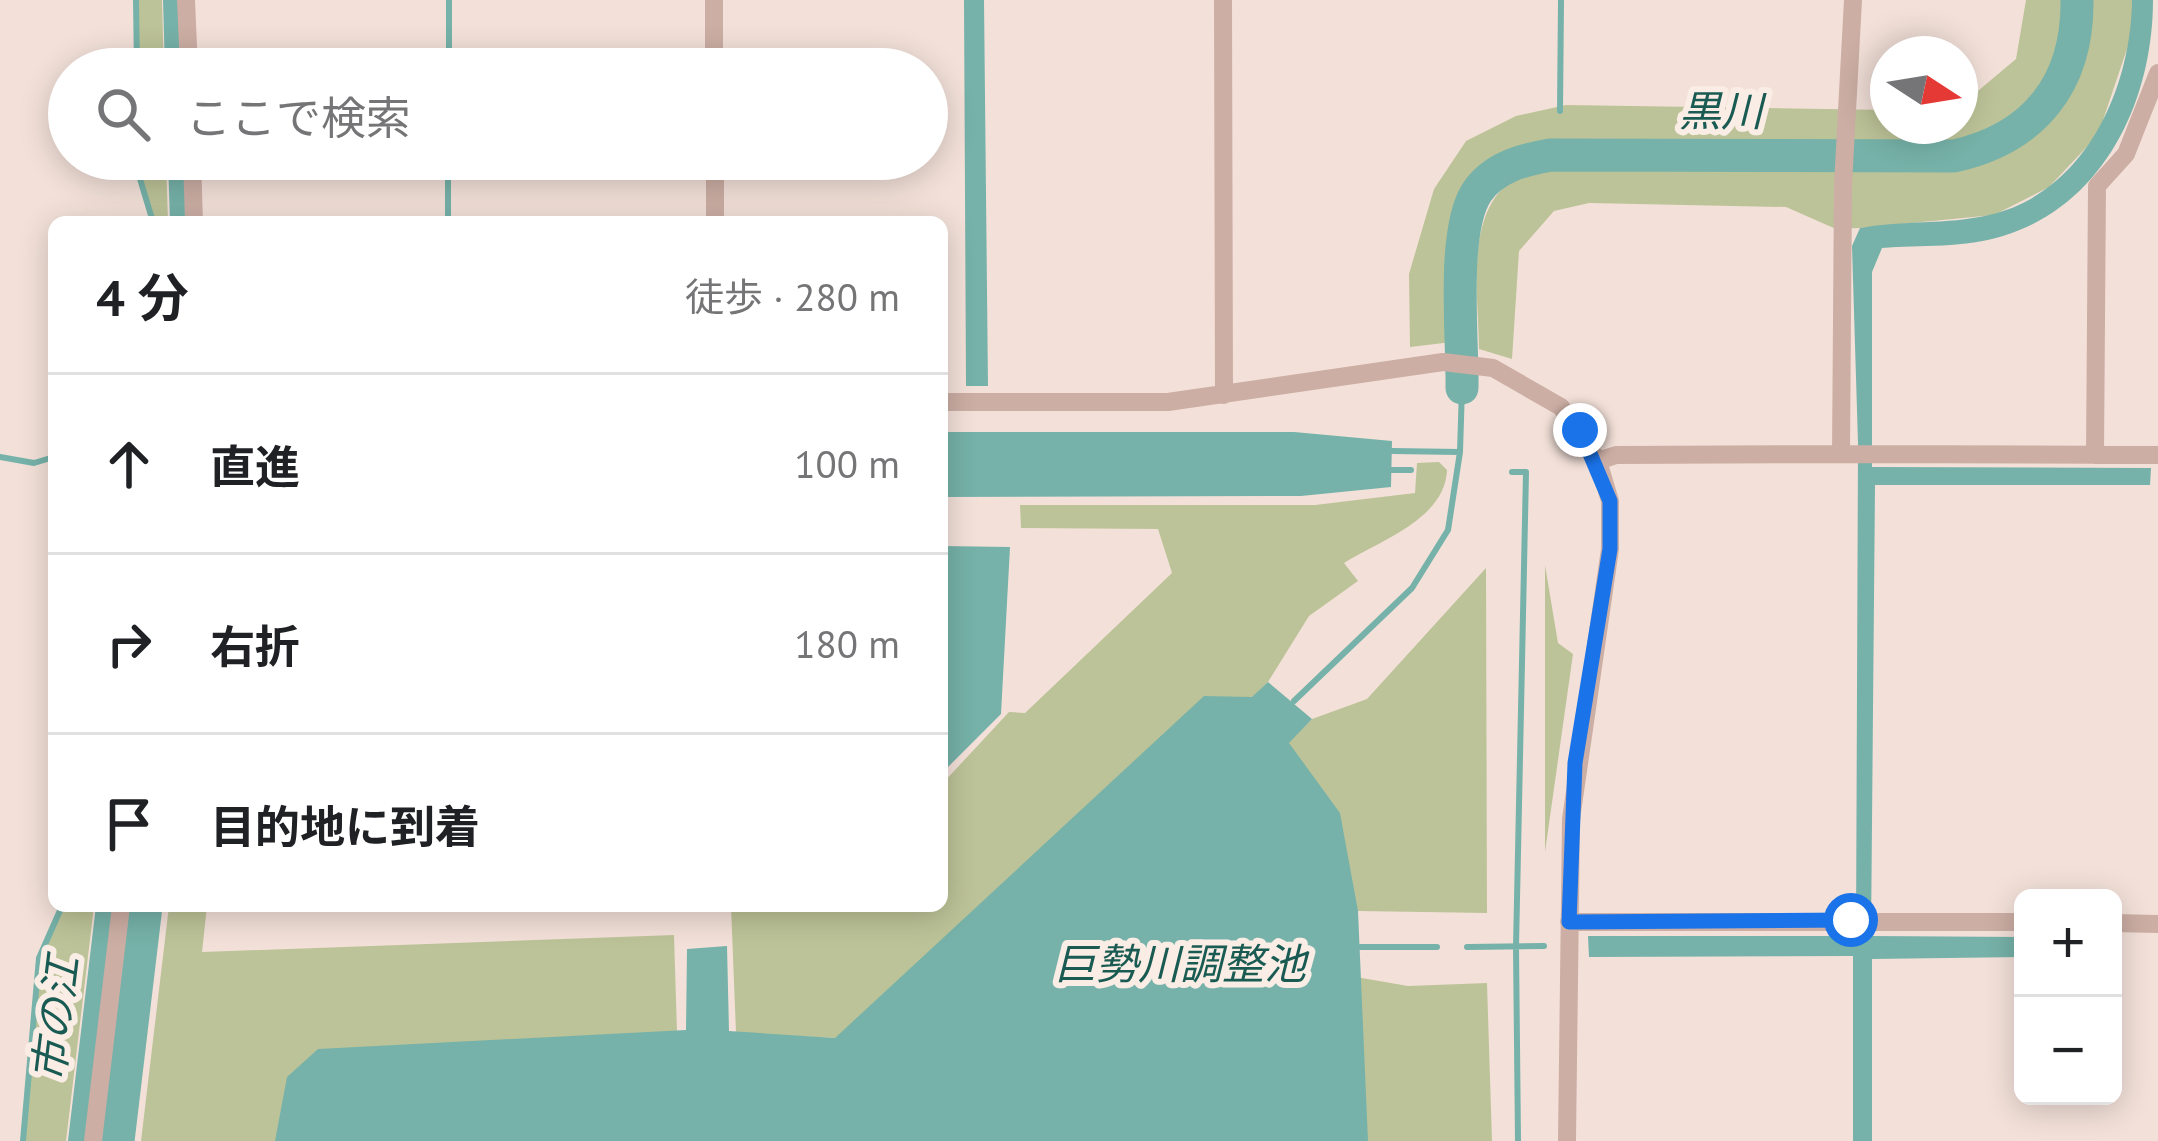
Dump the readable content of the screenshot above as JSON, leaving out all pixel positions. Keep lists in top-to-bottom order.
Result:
{
  "water": ["黒川", "巨勢川調整池", "市の江"],
  "north": "right",
  "page": {
    "search": "ここで検索",
    "heading": ["4 分", "徒歩 · 280 m"],
    "list": [
      ["直進", "100 m"],
      ["右折", "180 m"],
      "目的地に到着"
    ],
    "map_buttons": ["+", "−"]
  }
}
